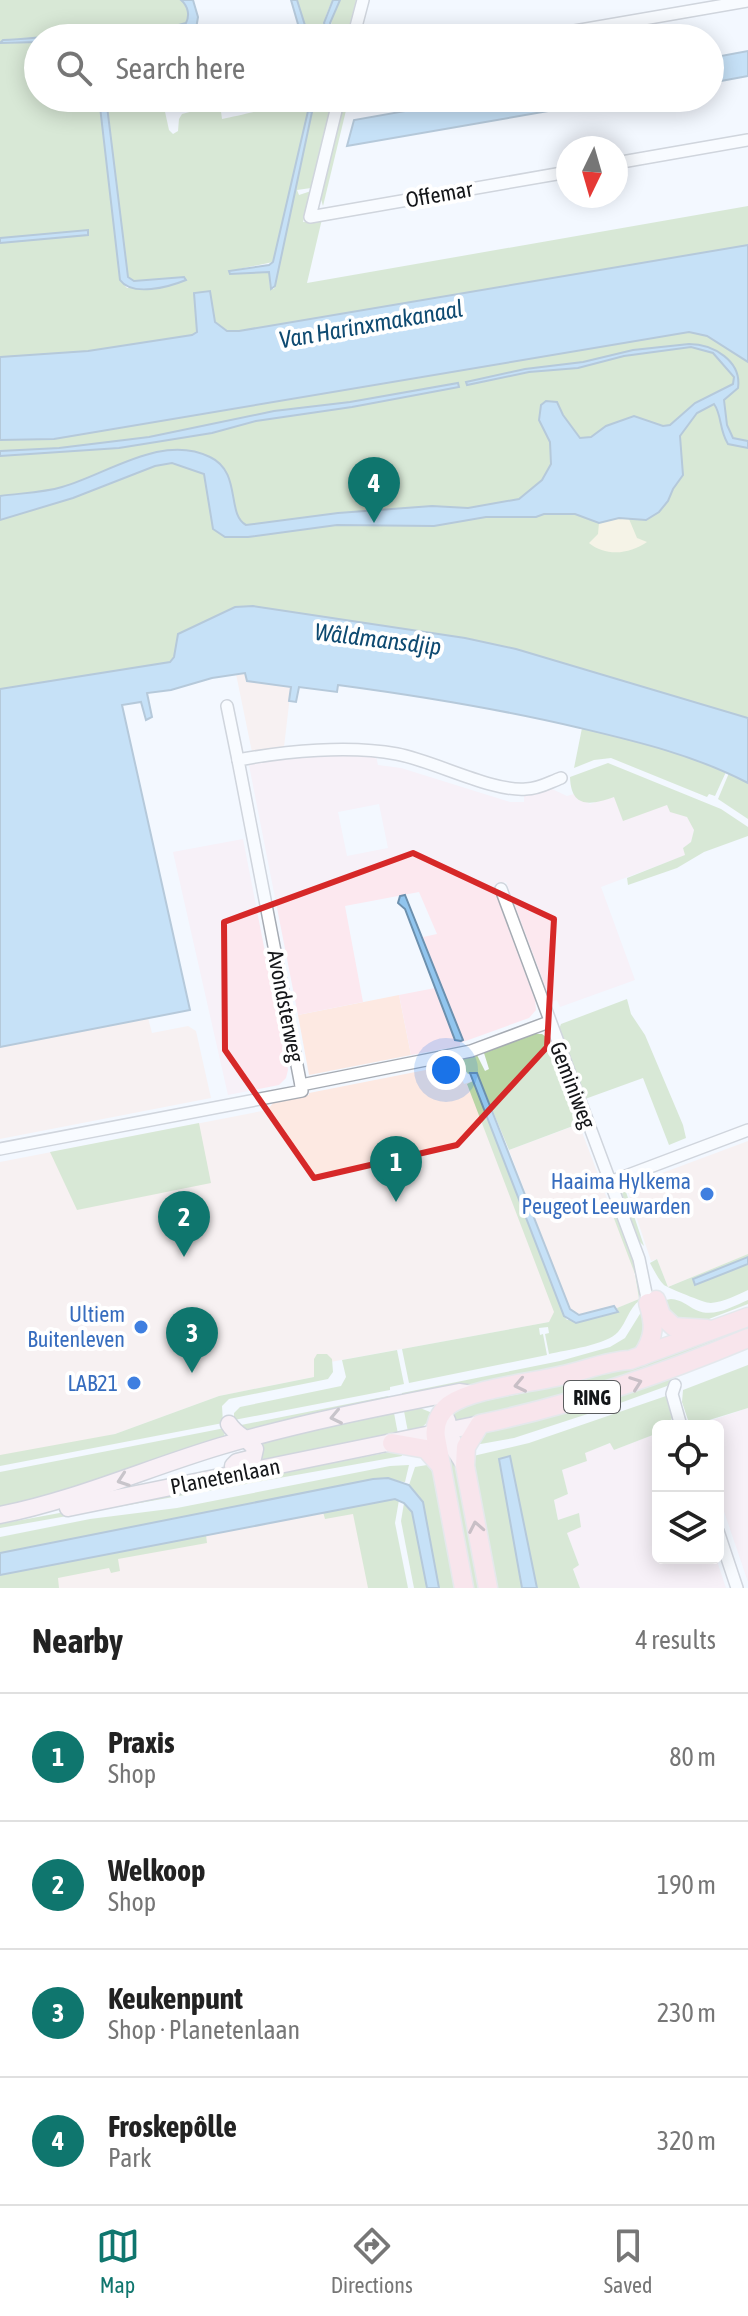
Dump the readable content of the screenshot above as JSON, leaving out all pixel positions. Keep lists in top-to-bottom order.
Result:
{
  "streets": {
    "main road": ["RING", "Planetenlaan"],
    "street": ["Offemar", "Avondsterweg", "Geminiweg"]
  },
  "crossings": [
    ["RING", "Planetenlaan"]
  ],
  "water": ["Van Harinxmakanaal", "Wâldmansdjip"],
  "places": ["Haaima Hylkema Peugeot Leeuwarden", "Ultiem Buitenleven", "LAB21"],
  "north": "bottom",
  "page": {
    "search": "Search here",
    "pins": [
      "4",
      "1",
      "2",
      "3"
    ],
    "heading": ["Nearby", "4 results"],
    "list": [
      {
        "mark": "1",
        "name": "Praxis",
        "note": "Shop",
        "value": "80 m"
      },
      {
        "mark": "2",
        "name": "Welkoop",
        "note": "Shop",
        "value": "190 m"
      },
      {
        "mark": "3",
        "name": "Keukenpunt",
        "note": "Shop · Planetenlaan",
        "value": "230 m"
      },
      {
        "mark": "4",
        "name": "Froskepôlle",
        "note": "Park",
        "value": "320 m"
      }
    ],
    "nav": ["Map", "Directions", "Saved"]
  }
}
